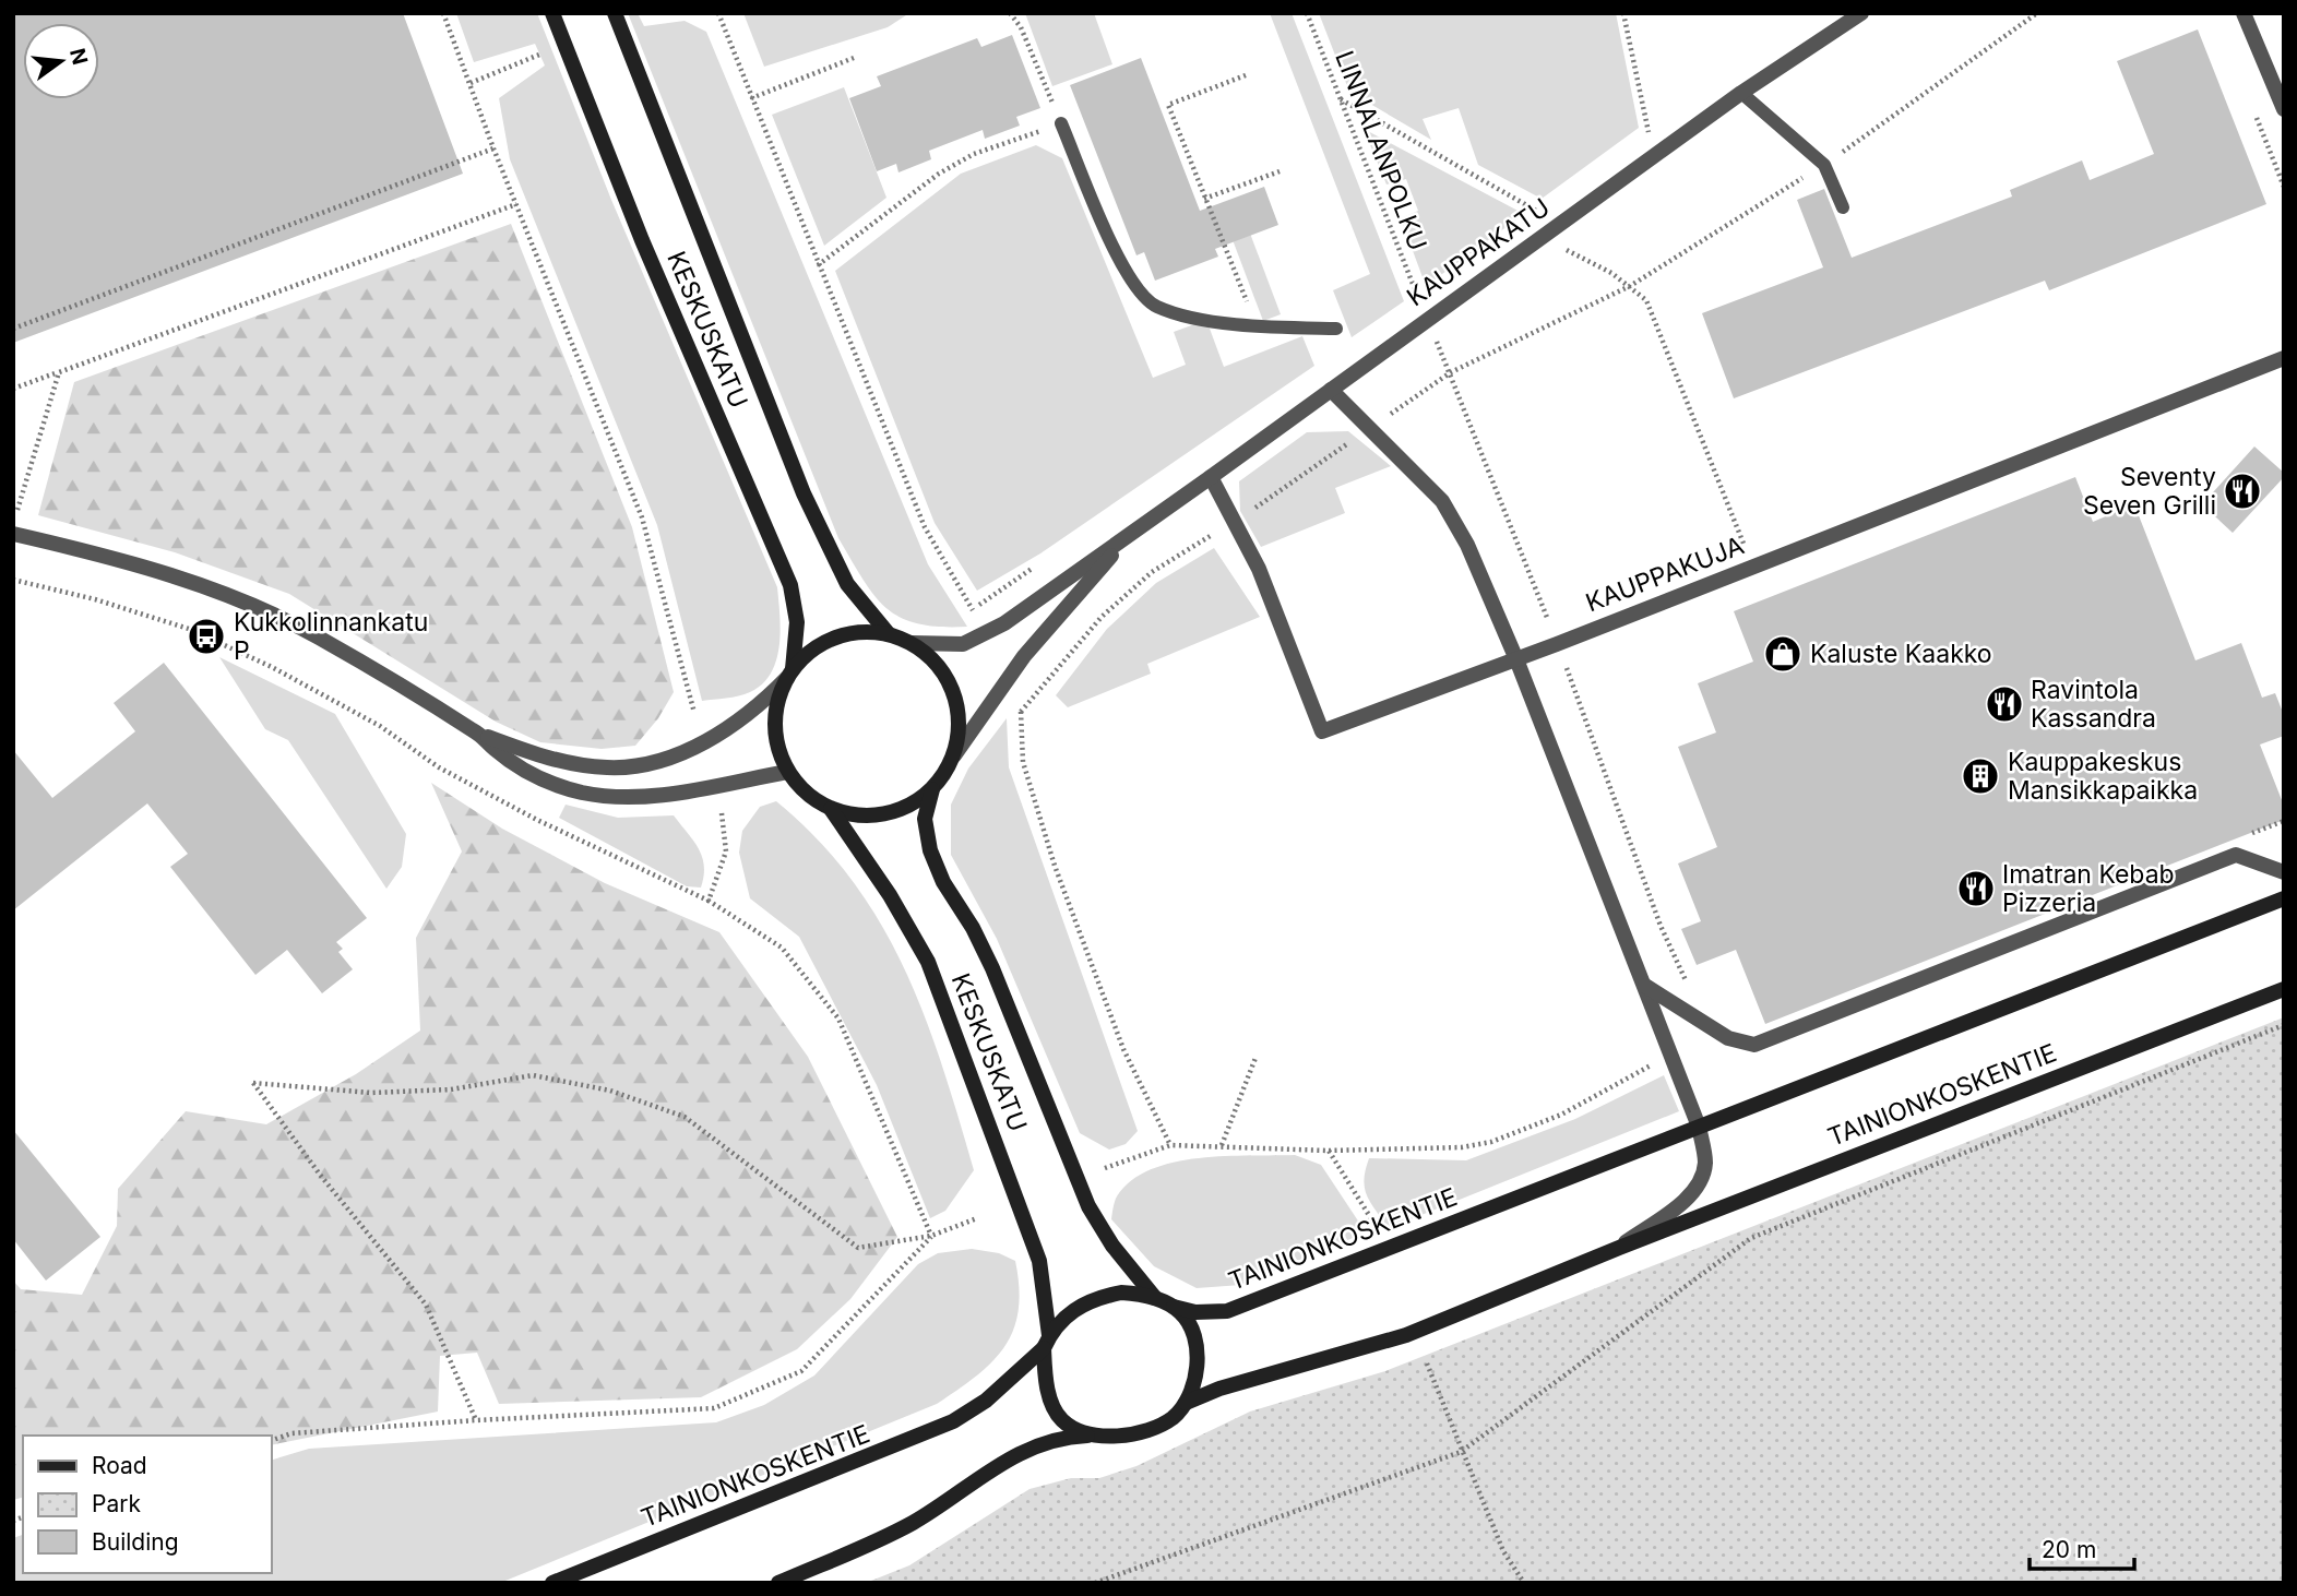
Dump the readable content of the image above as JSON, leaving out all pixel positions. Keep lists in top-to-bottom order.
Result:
{
  "streets": {
    "main road": ["KESKUSKATU", "TAINIONKOSKENTIE"],
    "street": ["KAUPPAKATU", "KAUPPAKUJA"],
    "path": ["LINNALANPOLKU"]
  },
  "crossings": [
    ["KAUPPAKATU", "KESKUSKATU"],
    ["KAUPPAKATU", "KAUPPAKUJA"],
    ["KAUPPAKATU", "TAINIONKOSKENTIE"],
    ["KESKUSKATU", "TAINIONKOSKENTIE"],
    ["KAUPPAKUJA", "TAINIONKOSKENTIE"]
  ],
  "places": {
    "restaurant": ["Seventy Seven Grilli", "Ravintola Kassandra", "Imatran Kebab Pizzeria"],
    "bus stop": ["Kukkolinnankatu P"],
    "shop": ["Kaluste Kaakko"],
    "building": ["Kauppakeskus Mansikkapaikka"]
  },
  "legend": ["Road", "Park", "Building"],
  "scale_bar": "20 m",
  "north": "right"
}
